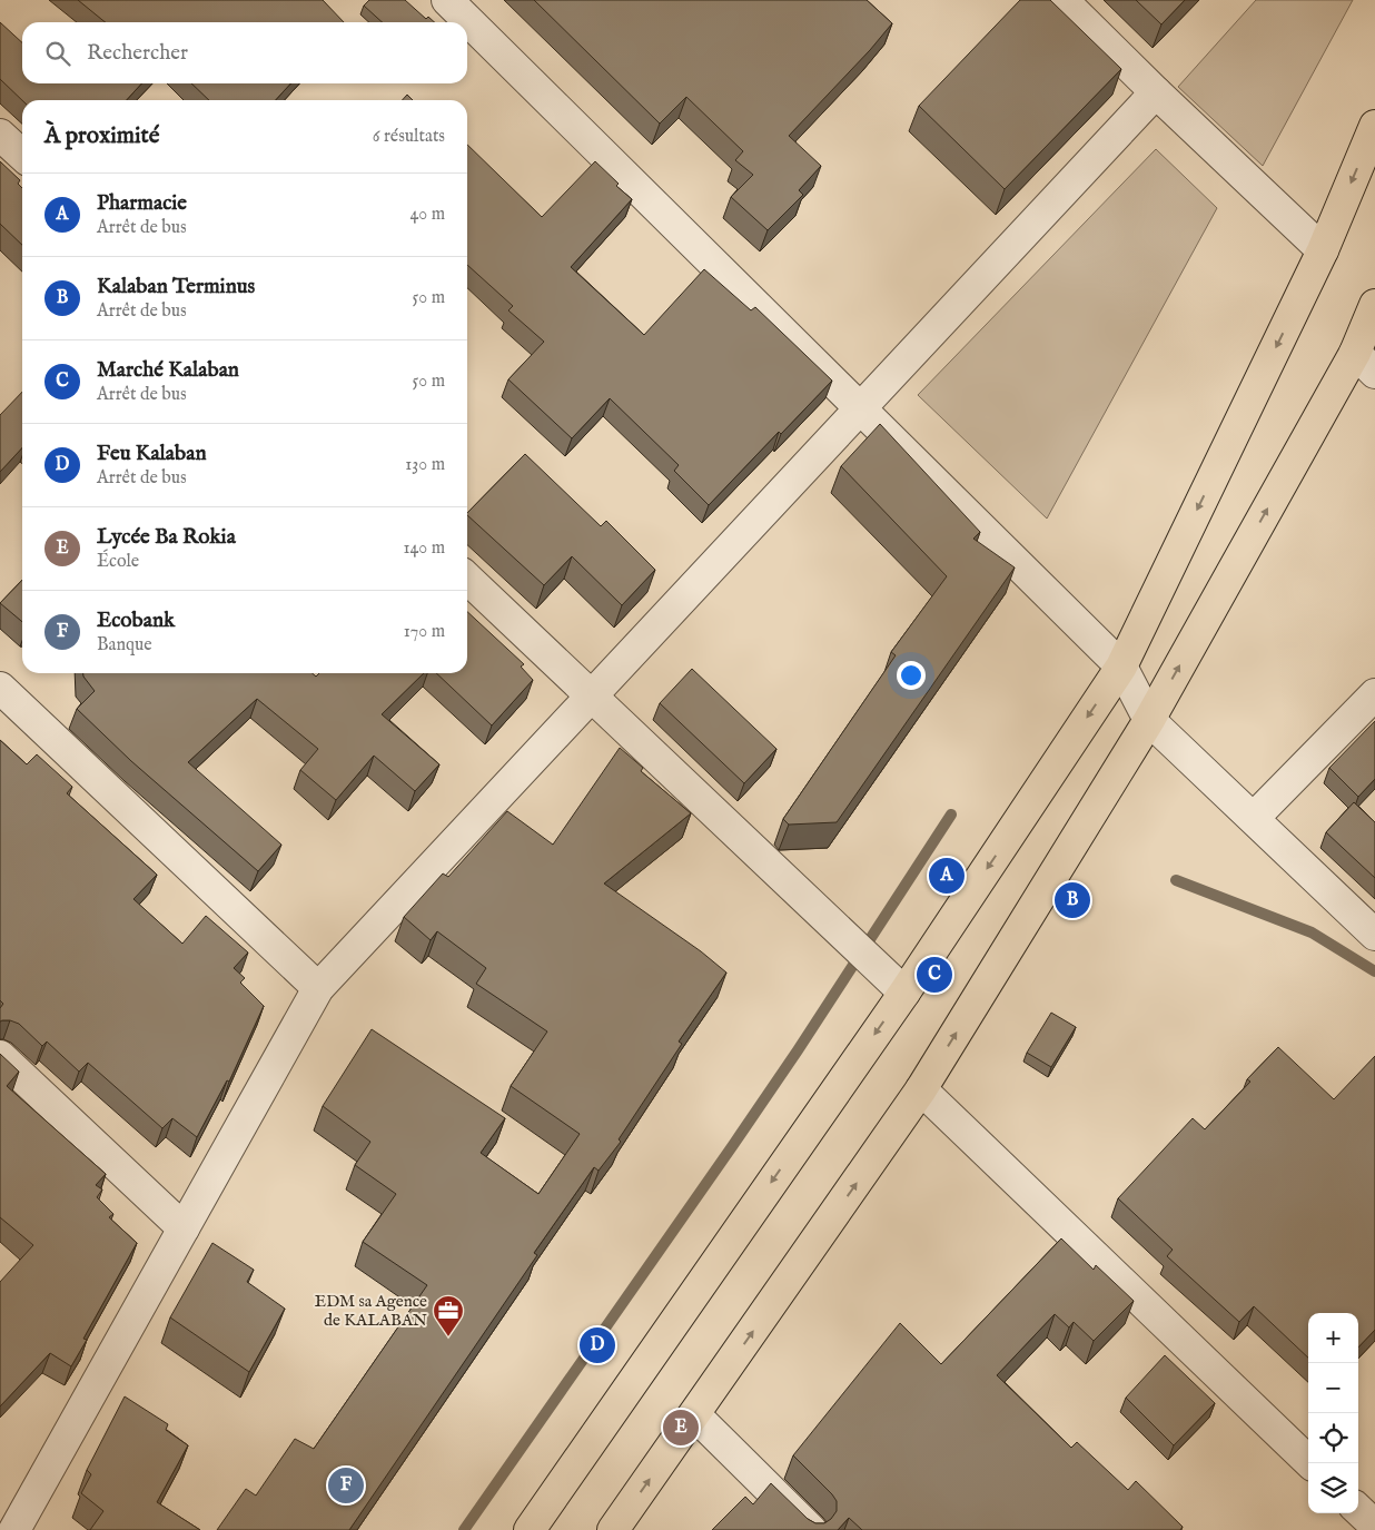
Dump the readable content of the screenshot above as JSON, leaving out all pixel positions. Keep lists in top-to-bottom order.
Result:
{
  "places": {
    "office": ["EDM sa Agence de KALABAN"]
  },
  "page": {
    "search": "Rechercher",
    "heading": ["À proximité", "6 résultats"],
    "list": [
      {
        "mark": "A",
        "name": "Pharmacie",
        "note": "Arrêt de bus",
        "value": "40 m"
      },
      {
        "mark": "B",
        "name": "Kalaban Terminus",
        "note": "Arrêt de bus",
        "value": "50 m"
      },
      {
        "mark": "C",
        "name": "Marché Kalaban",
        "note": "Arrêt de bus",
        "value": "50 m"
      },
      {
        "mark": "D",
        "name": "Feu Kalaban",
        "note": "Arrêt de bus",
        "value": "130 m"
      },
      {
        "mark": "E",
        "name": "Lycée Ba Rokia",
        "note": "École",
        "value": "140 m"
      },
      {
        "mark": "F",
        "name": "Ecobank",
        "note": "Banque",
        "value": "170 m"
      }
    ],
    "pins": [
      "A",
      "B",
      "C",
      "D",
      "E",
      "F"
    ],
    "map_buttons": ["+", "−"]
  }
}
